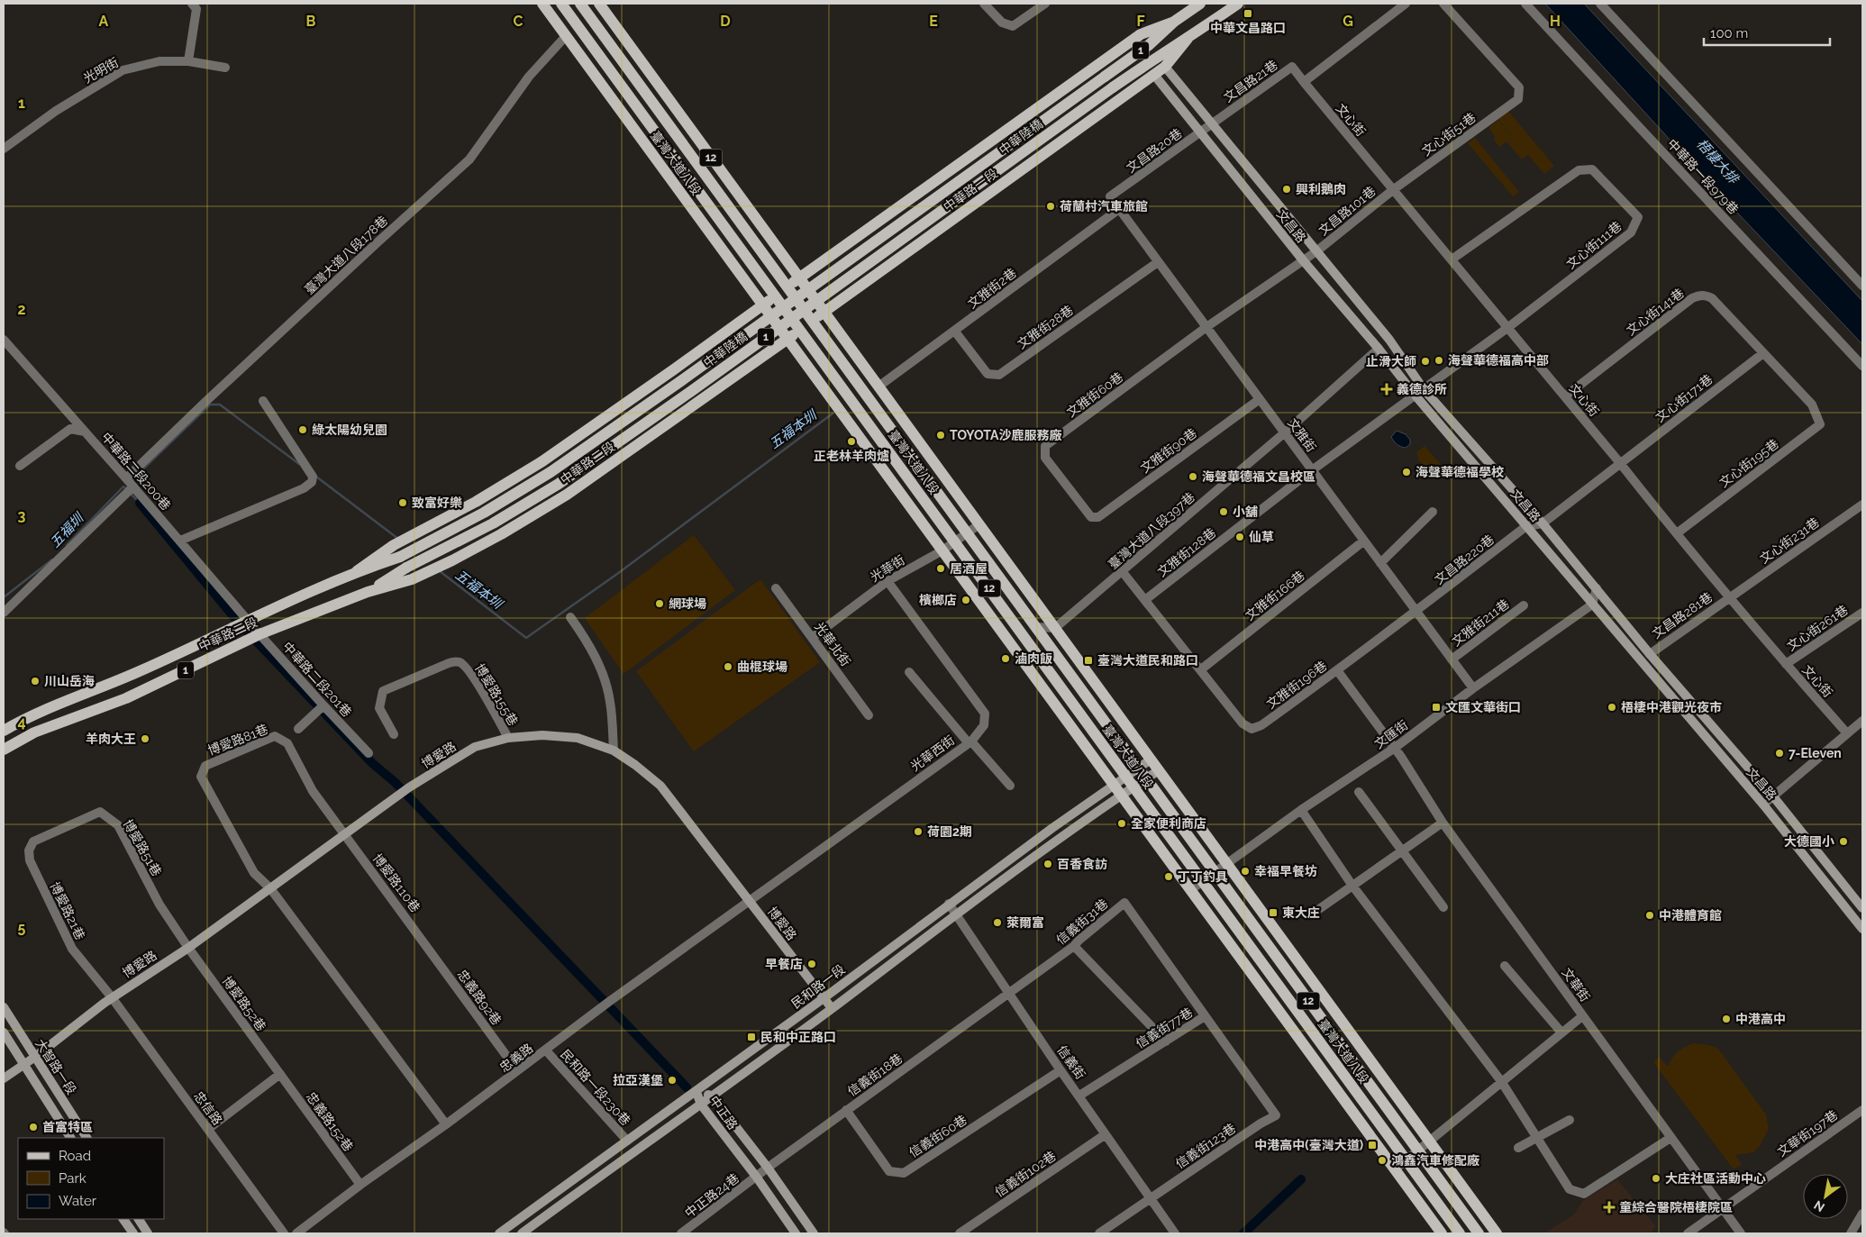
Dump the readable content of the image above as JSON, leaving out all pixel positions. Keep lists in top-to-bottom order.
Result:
{
  "streets": {
    "main road": [
      "1",
      "中華陸橋",
      "12",
      "臺灣大道八段",
      "中華路一段",
      "中華路二段"
    ],
    "street": [
      "光明街",
      "文昌路21巷",
      "文心街",
      "文心街51巷",
      "文昌路20巷",
      "中華路一段979巷",
      "文昌路101巷",
      "文昌路",
      "文心街111巷",
      "臺灣大道八段178巷",
      "文雅街2巷",
      "文心街141巷",
      "文雅街28巷",
      "文雅街60巷",
      "文心街171巷",
      "文雅街",
      "文雅街90巷",
      "文心街195巷",
      "中華路二段200巷",
      "臺灣大道八段397巷",
      "文心街231巷",
      "文雅街128巷",
      "文昌路220巷",
      "光華街",
      "文雅街166巷",
      "文昌路281巷",
      "文雅街211巷",
      "文心街261巷",
      "光華北街",
      "中華路二段201巷",
      "文雅街196巷",
      "博愛路155巷",
      "文匯街",
      "博愛路81巷",
      "光華西街",
      "博愛路",
      "博愛路51巷",
      "博愛路110巷",
      "博愛路21巷",
      "信義街31巷",
      "文華街",
      "民和路一段",
      "忠義路92巷",
      "博愛路52巷",
      "信義街77巷",
      "忠義路",
      "信義街",
      "大智路一段",
      "信義街18巷",
      "民和路一段230巷",
      "忠信路",
      "中正路",
      "忠義路152巷",
      "文華街197巷",
      "信義街60巷",
      "信義街123巷",
      "信義街102巷",
      "中正路24巷"
    ]
  },
  "crossings": [
    ["1", "中華陸橋"],
    ["1", "臺灣大道八段"],
    ["1", "中華路二段"],
    ["文昌路21巷", "文心街"],
    ["文昌路21巷", "文昌路20巷"],
    ["文昌路21巷", "文昌路"],
    ["文心街", "文心街51巷"],
    ["文心街", "文昌路101巷"],
    ["文心街", "文心街111巷"],
    ["文心街", "文心街141巷"],
    ["文心街", "文心街171巷"],
    ["文心街", "文心街195巷"],
    ["文心街", "文心街231巷"],
    ["文心街", "文雅街128巷"],
    ["文心街", "文昌路281巷"],
    ["文心街", "文心街261巷"],
    ["文心街51巷", "文昌路101巷"],
    ["中華陸橋", "中華路一段"],
    ["中華陸橋", "中華路二段"],
    ["文昌路20巷", "文昌路"],
    ["文昌路20巷", "文雅街"],
    ["臺灣大道八段", "中華路一段"],
    ["臺灣大道八段", "臺灣大道八段178巷"],
    ["臺灣大道八段", "文雅街2巷"],
    ["臺灣大道八段", "中華路二段"],
    ["臺灣大道八段", "臺灣大道八段397巷"],
    ["臺灣大道八段", "光華街"],
    ["臺灣大道八段", "文匯街"],
    ["臺灣大道八段", "民和路一段"],
    ["中華路一段", "文昌路"],
    ["中華路一段", "中華路二段"],
    ["文昌路101巷", "文昌路"],
    ["文昌路101巷", "文雅街60巷"],
    ["文昌路101巷", "文雅街"],
    ["文昌路", "文心街171巷"],
    ["文昌路", "臺灣大道八段397巷"],
    ["文昌路", "文雅街128巷"],
    ["文昌路", "文昌路220巷"],
    ["文昌路", "文昌路281巷"],
    ["文昌路", "文匯街"],
    ["文心街111巷", "文雅街128巷"],
    ["臺灣大道八段178巷", "中華路二段200巷"],
    ["文雅街2巷", "文雅街28巷"],
    ["文雅街2巷", "文雅街"],
    ["文心街141巷", "文心街171巷"],
    ["文心街141巷", "文心街195巷"],
    ["文雅街28巷", "文雅街"],
    ["文雅街60巷", "文雅街"],
    ["文雅街60巷", "文雅街90巷"],
    ["文雅街", "文雅街90巷"],
    ["文雅街", "臺灣大道八段397巷"],
    ["文雅街", "文雅街128巷"],
    ["文雅街", "文昌路220巷"],
    ["文雅街", "文雅街166巷"],
    ["文雅街", "文雅街211巷"],
    ["文雅街", "文雅街196巷"],
    ["文雅街", "文匯街"],
    ["中華路二段", "中華路二段200巷"],
    ["中華路二段", "中華路二段201巷"],
    ["中華路二段200巷", "中華路二段201巷"],
    ["文心街231巷", "文昌路281巷"],
    ["文昌路220巷", "文雅街196巷"],
    ["光華街", "光華北街"],
    ["光華街", "光華西街"],
    ["文雅街166巷", "文雅街196巷"],
    ["文雅街196巷", "文華街"],
    ["博愛路155巷", "博愛路"],
    ["文匯街", "文華街"],
    ["博愛路81巷", "博愛路"],
    ["博愛路81巷", "博愛路110巷"],
    ["光華西街", "博愛路"],
    ["光華西街", "忠義路"],
    ["博愛路", "博愛路51巷"],
    ["博愛路", "博愛路110巷"],
    ["博愛路", "博愛路21巷"],
    ["博愛路", "民和路一段"],
    ["博愛路", "博愛路52巷"],
    ["博愛路", "忠義路"],
    ["博愛路", "大智路一段"],
    ["博愛路", "忠信路"],
    ["博愛路51巷", "博愛路21巷"],
    ["博愛路51巷", "博愛路52巷"],
    ["博愛路110巷", "忠義路92巷"],
    ["博愛路21巷", "忠信路"],
    ["信義街31巷", "信義街77巷"],
    ["信義街31巷", "信義街"],
    ["信義街31巷", "信義街18巷"],
    ["文華街", "文華街197巷"],
    ["民和路一段", "信義街"],
    ["民和路一段", "民和路一段230巷"],
    ["民和路一段", "中正路"],
    ["博愛路52巷", "忠義路152巷"],
    ["信義街77巷", "信義街"],
    ["信義街77巷", "信義街123巷"],
    ["忠義路", "民和路一段230巷"],
    ["忠義路", "忠義路152巷"],
    ["信義街", "信義街18巷"],
    ["信義街", "信義街60巷"],
    ["信義街", "信義街123巷"],
    ["信義街", "信義街102巷"],
    ["信義街18巷", "中正路"],
    ["信義街18巷", "信義街60巷"],
    ["信義街18巷", "中正路24巷"],
    ["中正路", "中正路24巷"]
  ],
  "water": ["梧棲大排", "五福本圳", "五福圳"],
  "places": {
    "transit": [
      "中華文昌路口",
      "臺灣大道民和路口",
      "文匯文華街口",
      "東大庄",
      "民和中正路口",
      "中港高中(臺灣大道)"
    ],
    "other": [
      "興利鵝肉",
      "荷蘭村汽車旅館",
      "海聲華德福高中部",
      "止滑大師",
      "綠太陽幼兒園",
      "TOYOTA沙鹿服務廠",
      "正老林羊肉爐",
      "海聲華德福學校",
      "海聲華德福文昌校區",
      "致富好樂",
      "小舖",
      "仙草",
      "居酒屋",
      "檳榔店",
      "網球場",
      "滷肉飯",
      "曲棍球場",
      "川山岳海",
      "梧棲中港觀光夜市",
      "羊肉大王",
      "7-Eleven",
      "全家便利商店",
      "荷園2期",
      "大德國小",
      "百香食訪",
      "幸福早餐坊",
      "丁丁釣具",
      "中港體育館",
      "萊爾富",
      "早餐店",
      "中港高中",
      "拉亞漢堡",
      "首富特區",
      "鴻鑫汽車修配廠",
      "大庄社區活動中心"
    ],
    "health": ["義德診所", "童綜合醫院梧棲院區"]
  },
  "legend": ["Road", "Park", "Water"],
  "scale_bar": "100 m",
  "north": "bottom left",
  "grid": {
    "columns": [
      "A",
      "B",
      "C",
      "D",
      "E",
      "F",
      "G",
      "H"
    ],
    "rows": [
      "1",
      "2",
      "3",
      "4",
      "5"
    ]
  }
}
